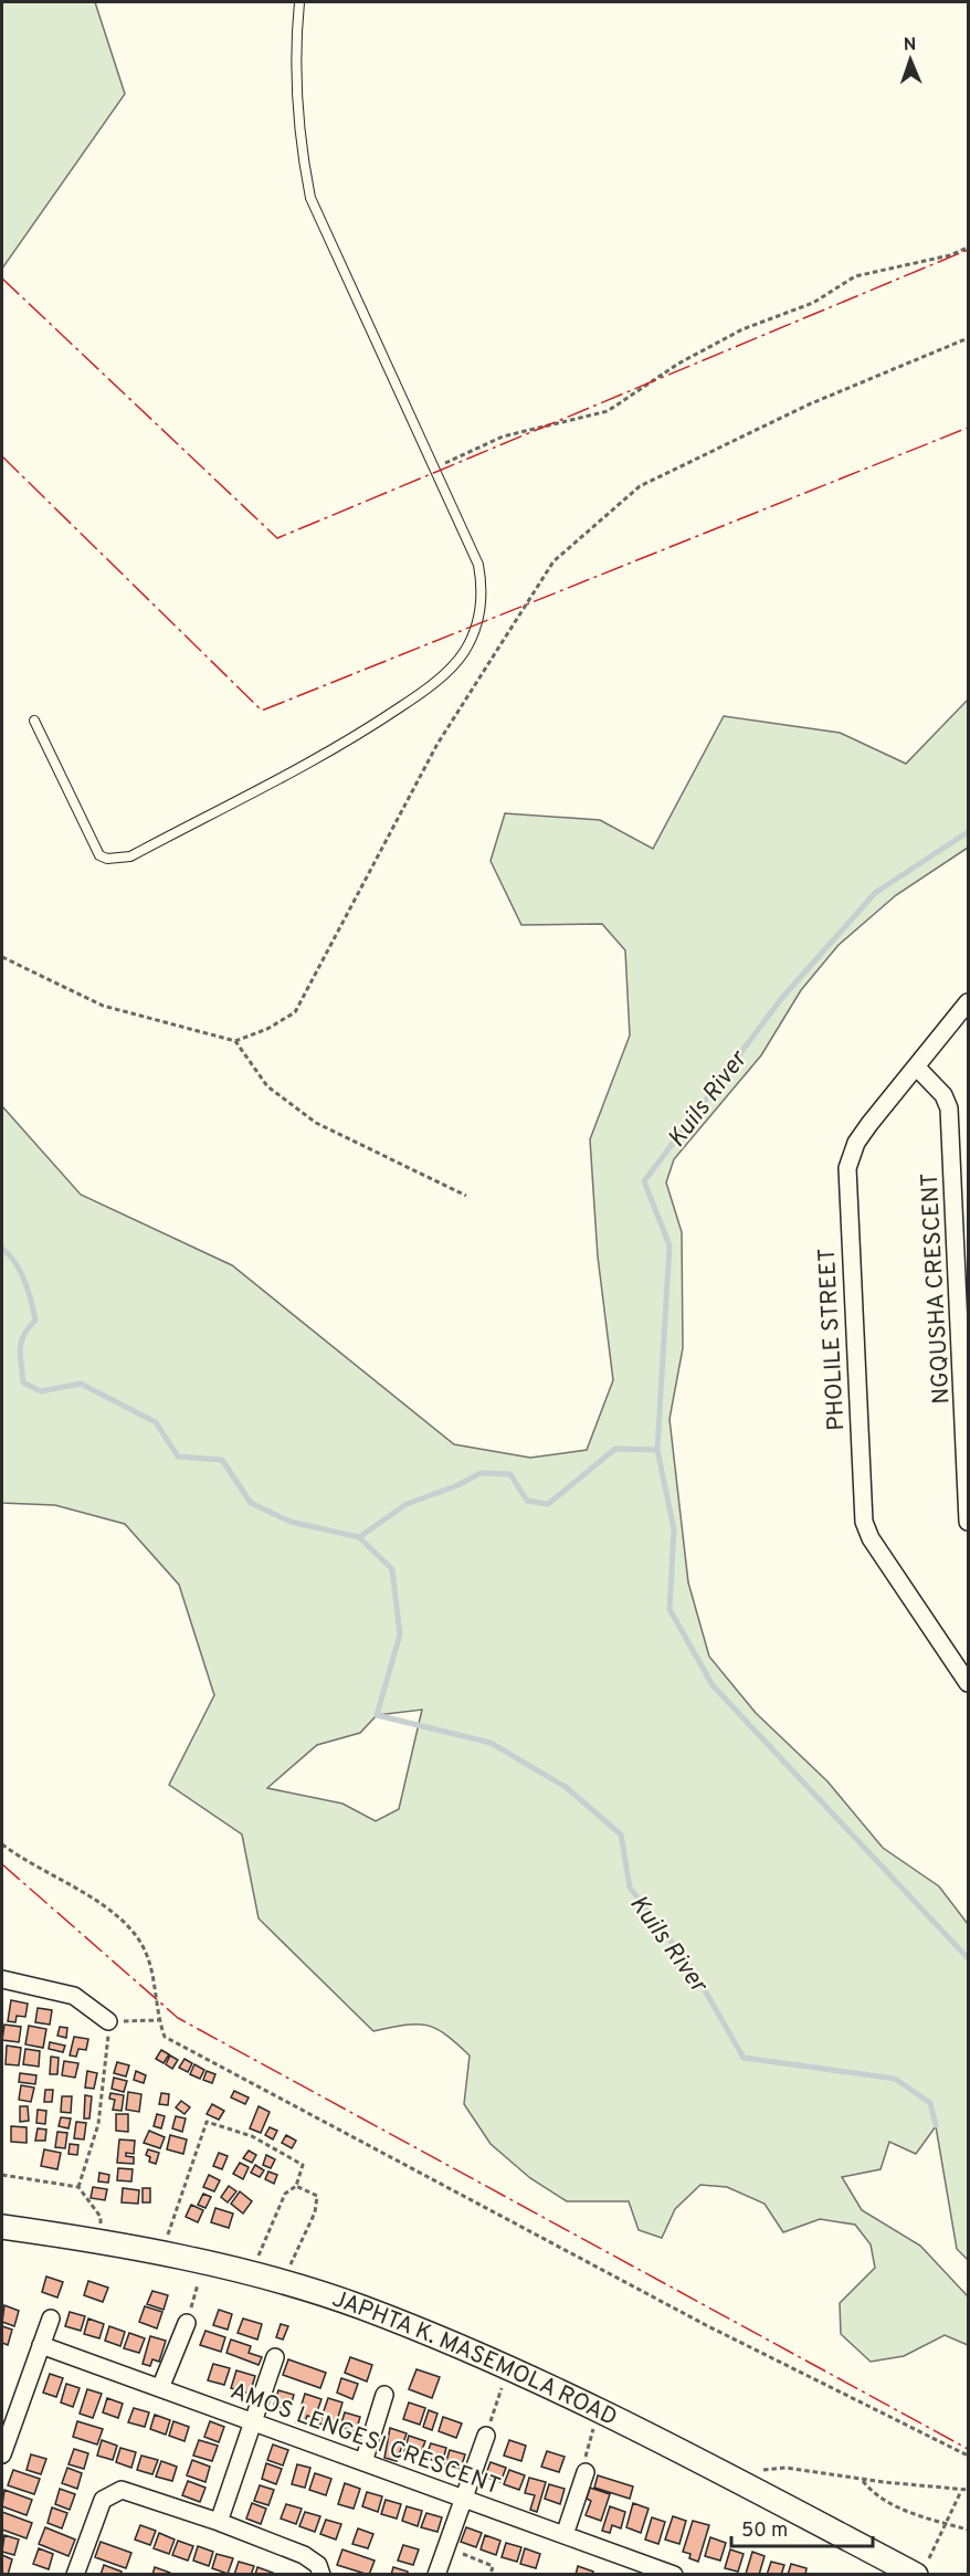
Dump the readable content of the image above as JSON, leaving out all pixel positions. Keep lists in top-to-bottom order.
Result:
{
  "streets": {
    "main road": ["JAPHTA K. MASEMOLA ROAD"],
    "street": ["NGQUSHA CRESCENT", "PHOLILE STREET", "AMOS LENGESI CRESCENT"]
  },
  "crossings": [
    ["NGQUSHA CRESCENT", "PHOLILE STREET"]
  ],
  "water": ["Kuils River"],
  "scale_bar": "50 m",
  "north": "top"
}
